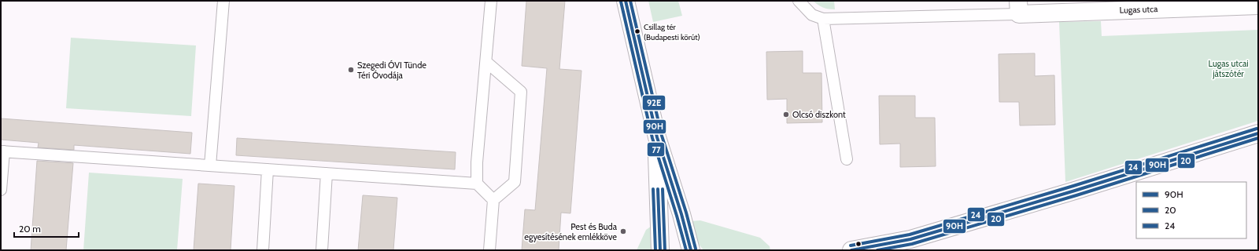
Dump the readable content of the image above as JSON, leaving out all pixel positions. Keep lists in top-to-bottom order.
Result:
{
  "streets": {
    "street": ["Lugas utca"]
  },
  "parks": ["Lugas utcai játszótér"],
  "places": [
    "Csillag tér (Budapesti körút)",
    "Szegedi ÓVI Tünde Téri Óvodája",
    "Olcsó diszkont",
    "Pest és Buda egyesítésének emlékköve"
  ],
  "lines": [
    "transit line 90H",
    "transit line 92E",
    "transit line 77",
    "transit line 24",
    "transit line 20"
  ],
  "legend": ["90H", "20", "24"],
  "scale_bar": "20 m"
}
